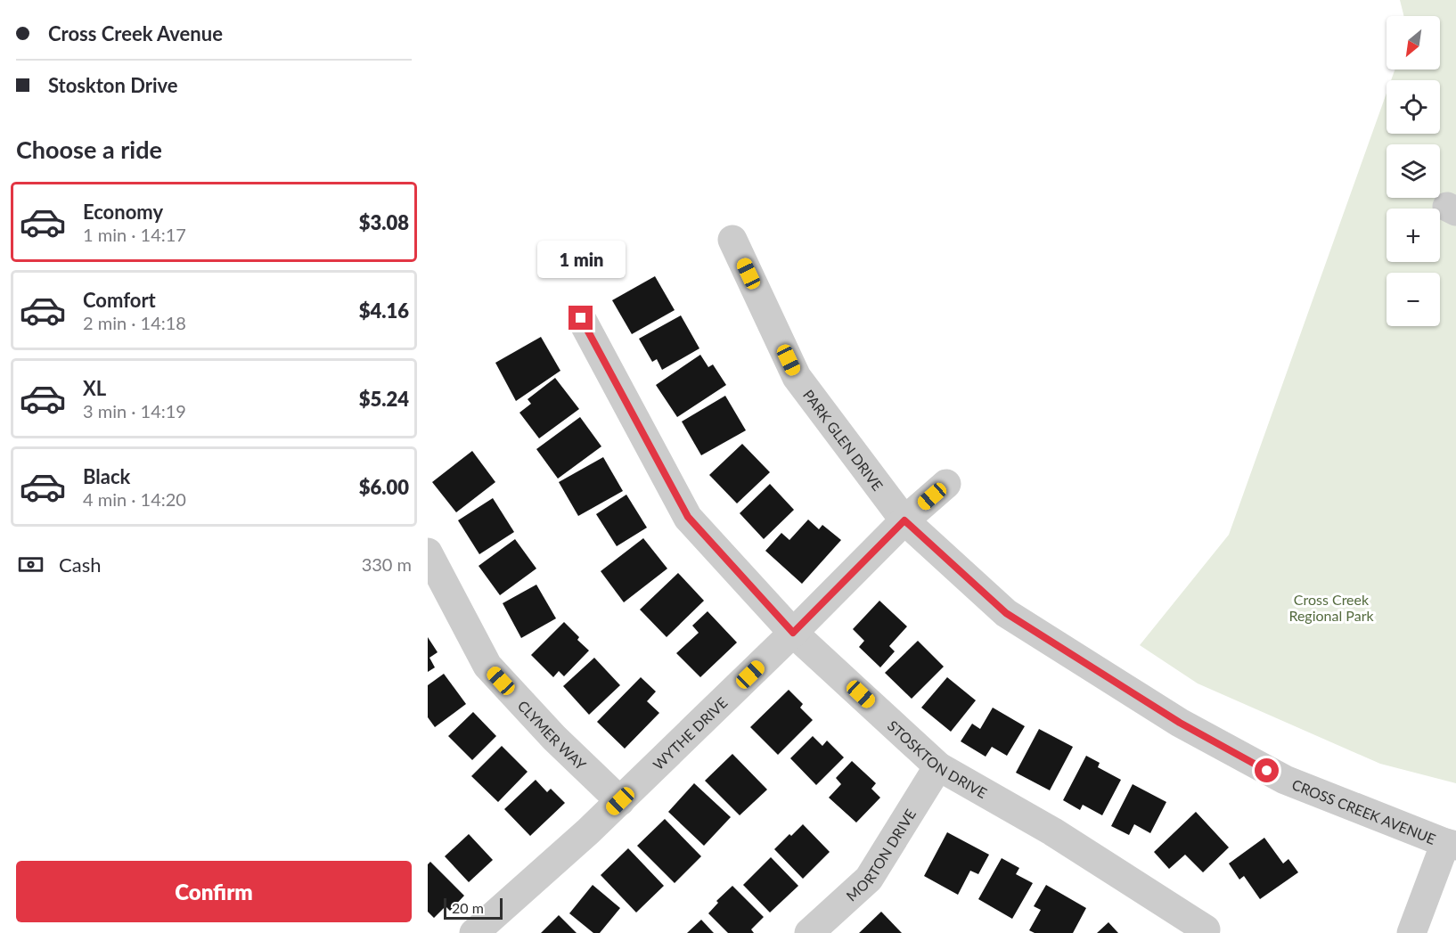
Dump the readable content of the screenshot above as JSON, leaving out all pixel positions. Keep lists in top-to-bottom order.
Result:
{
  "streets": {
    "street": [
      "PARK GLEN DRIVE",
      "WYTHE DRIVE",
      "CLYMER WAY",
      "STOSKTON DRIVE",
      "CROSS CREEK AVENUE",
      "MORTON DRIVE"
    ]
  },
  "crossings": [
    ["PARK GLEN DRIVE", "WYTHE DRIVE"],
    ["PARK GLEN DRIVE", "CROSS CREEK AVENUE"],
    ["WYTHE DRIVE", "CLYMER WAY"],
    ["WYTHE DRIVE", "STOSKTON DRIVE"],
    ["WYTHE DRIVE", "CROSS CREEK AVENUE"],
    ["STOSKTON DRIVE", "MORTON DRIVE"]
  ],
  "parks": ["Cross Creek Regional Park"],
  "scale_bar": "20 m",
  "north": "bottom left",
  "page": {
    "banner": ["Cross Creek Avenue", "Stoskton Drive"],
    "map_buttons": ["+", "−"],
    "heading": "Choose a ride",
    "list": [
      {
        "name": "Economy",
        "note": "1 min · 14:17",
        "value": "$3.08"
      },
      {
        "name": "Comfort",
        "note": "2 min · 14:18",
        "value": "$4.16"
      },
      {
        "name": "XL",
        "note": "3 min · 14:19",
        "value": "$5.24"
      },
      {
        "name": "Black",
        "note": "4 min · 14:20",
        "value": "$6.00"
      }
    ],
    "bubble": "1 min",
    "pay": ["Cash", "330 m"],
    "buttons": "Confirm",
    "scale": "20 m"
  }
}
